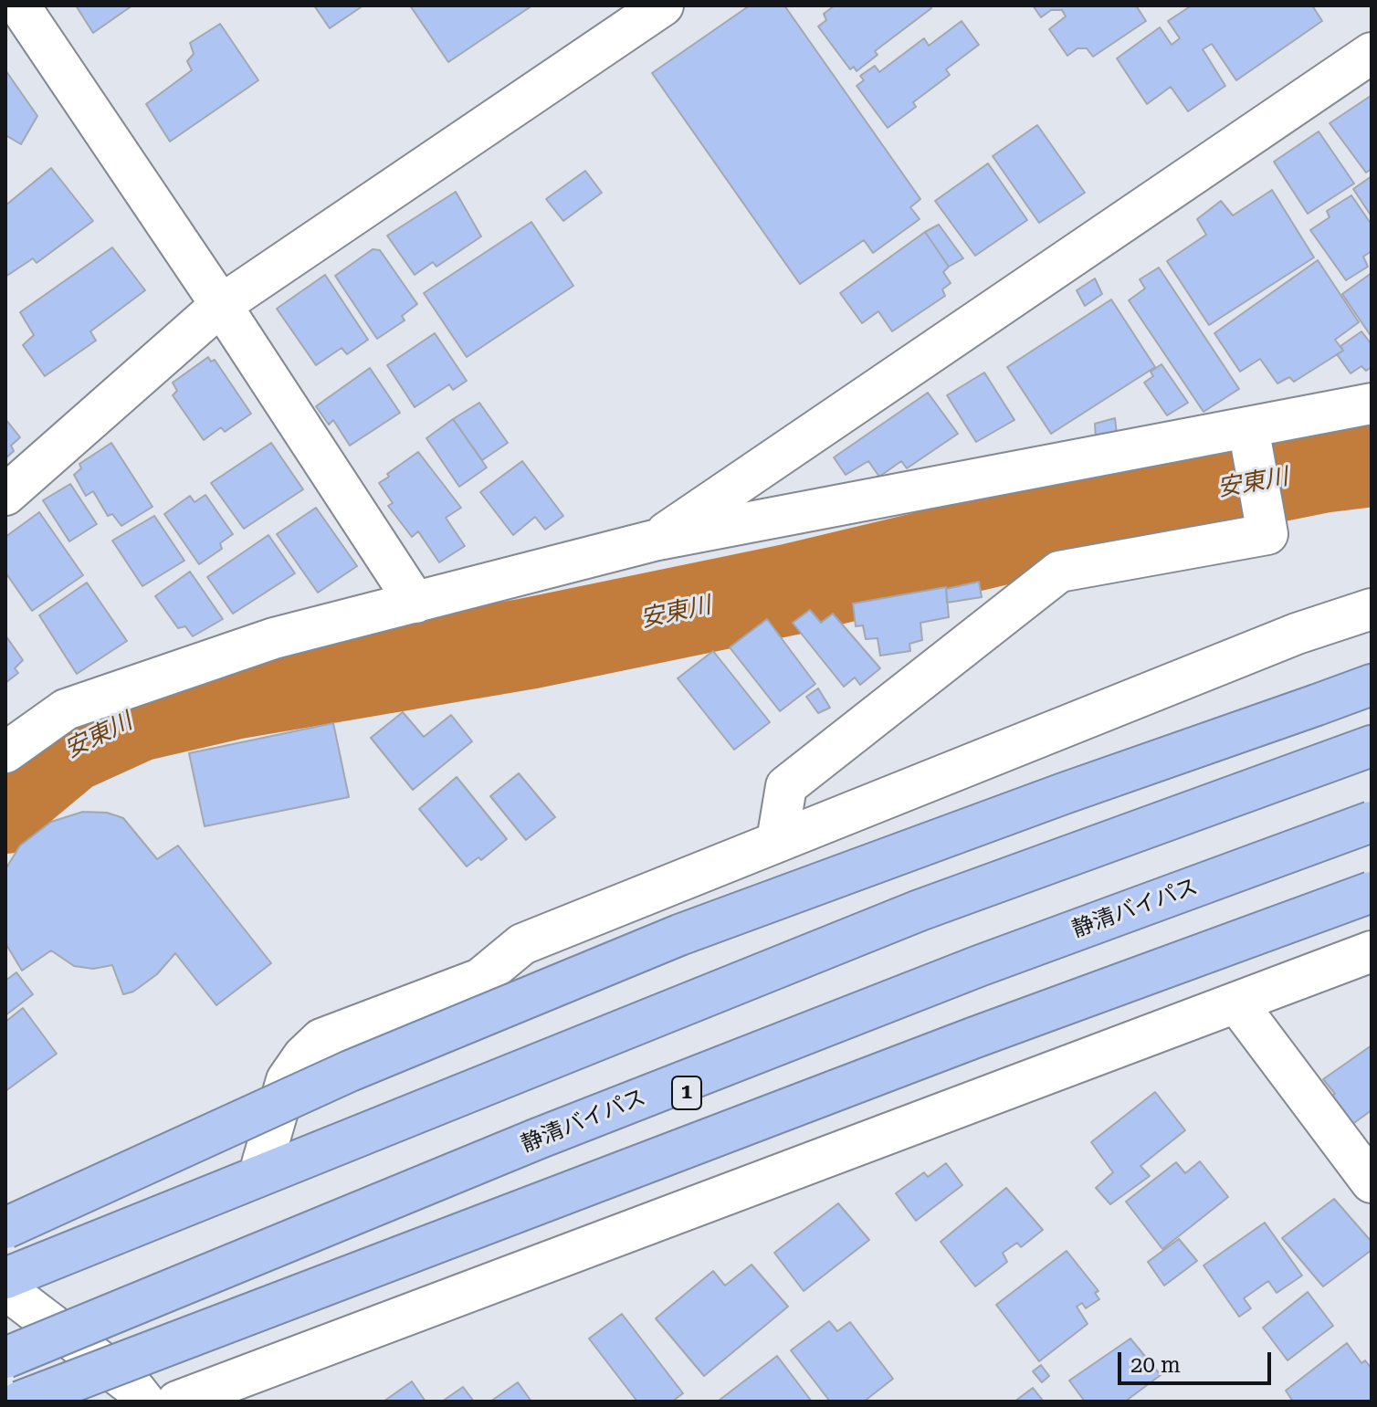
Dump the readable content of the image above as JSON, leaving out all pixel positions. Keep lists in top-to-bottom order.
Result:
{
  "streets": {
    "highway": ["静清バイパス", "1"]
  },
  "water": ["安東川"],
  "scale_bar": "20 m"
}
